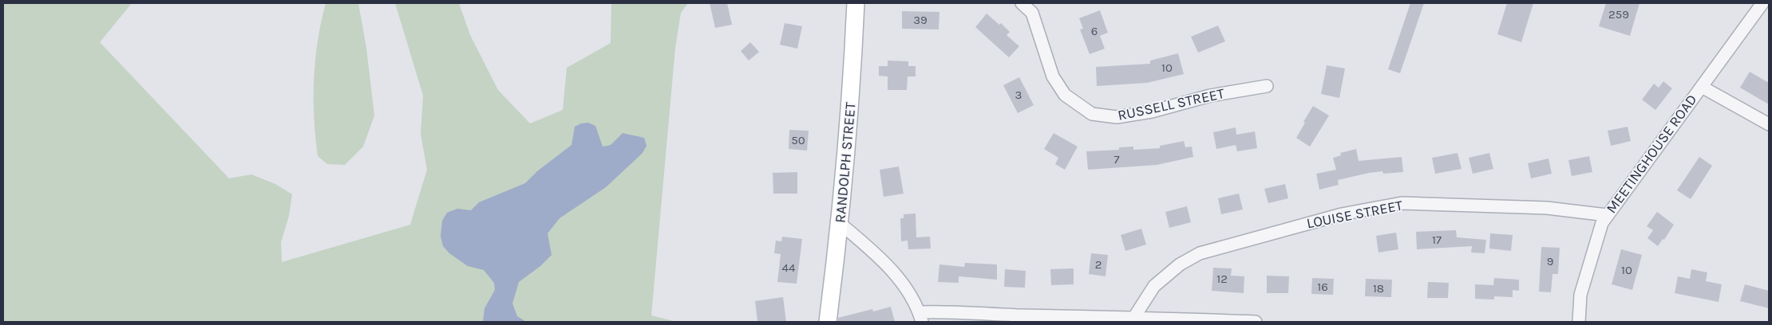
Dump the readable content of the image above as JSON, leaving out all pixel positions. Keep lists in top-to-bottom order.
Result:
{
  "streets": {
    "main road": ["RANDOLPH STREET"],
    "street": ["RUSSELL STREET", "MEETINGHOUSE ROAD", "LOUISE STREET"]
  },
  "crossings": [
    ["MEETINGHOUSE ROAD", "LOUISE STREET"]
  ],
  "house_numbers": [
    "259",
    "39",
    "6",
    "10",
    "3",
    "50",
    "7",
    "17",
    "9",
    "2",
    "44",
    "10",
    "12",
    "16",
    "18"
  ]
}
